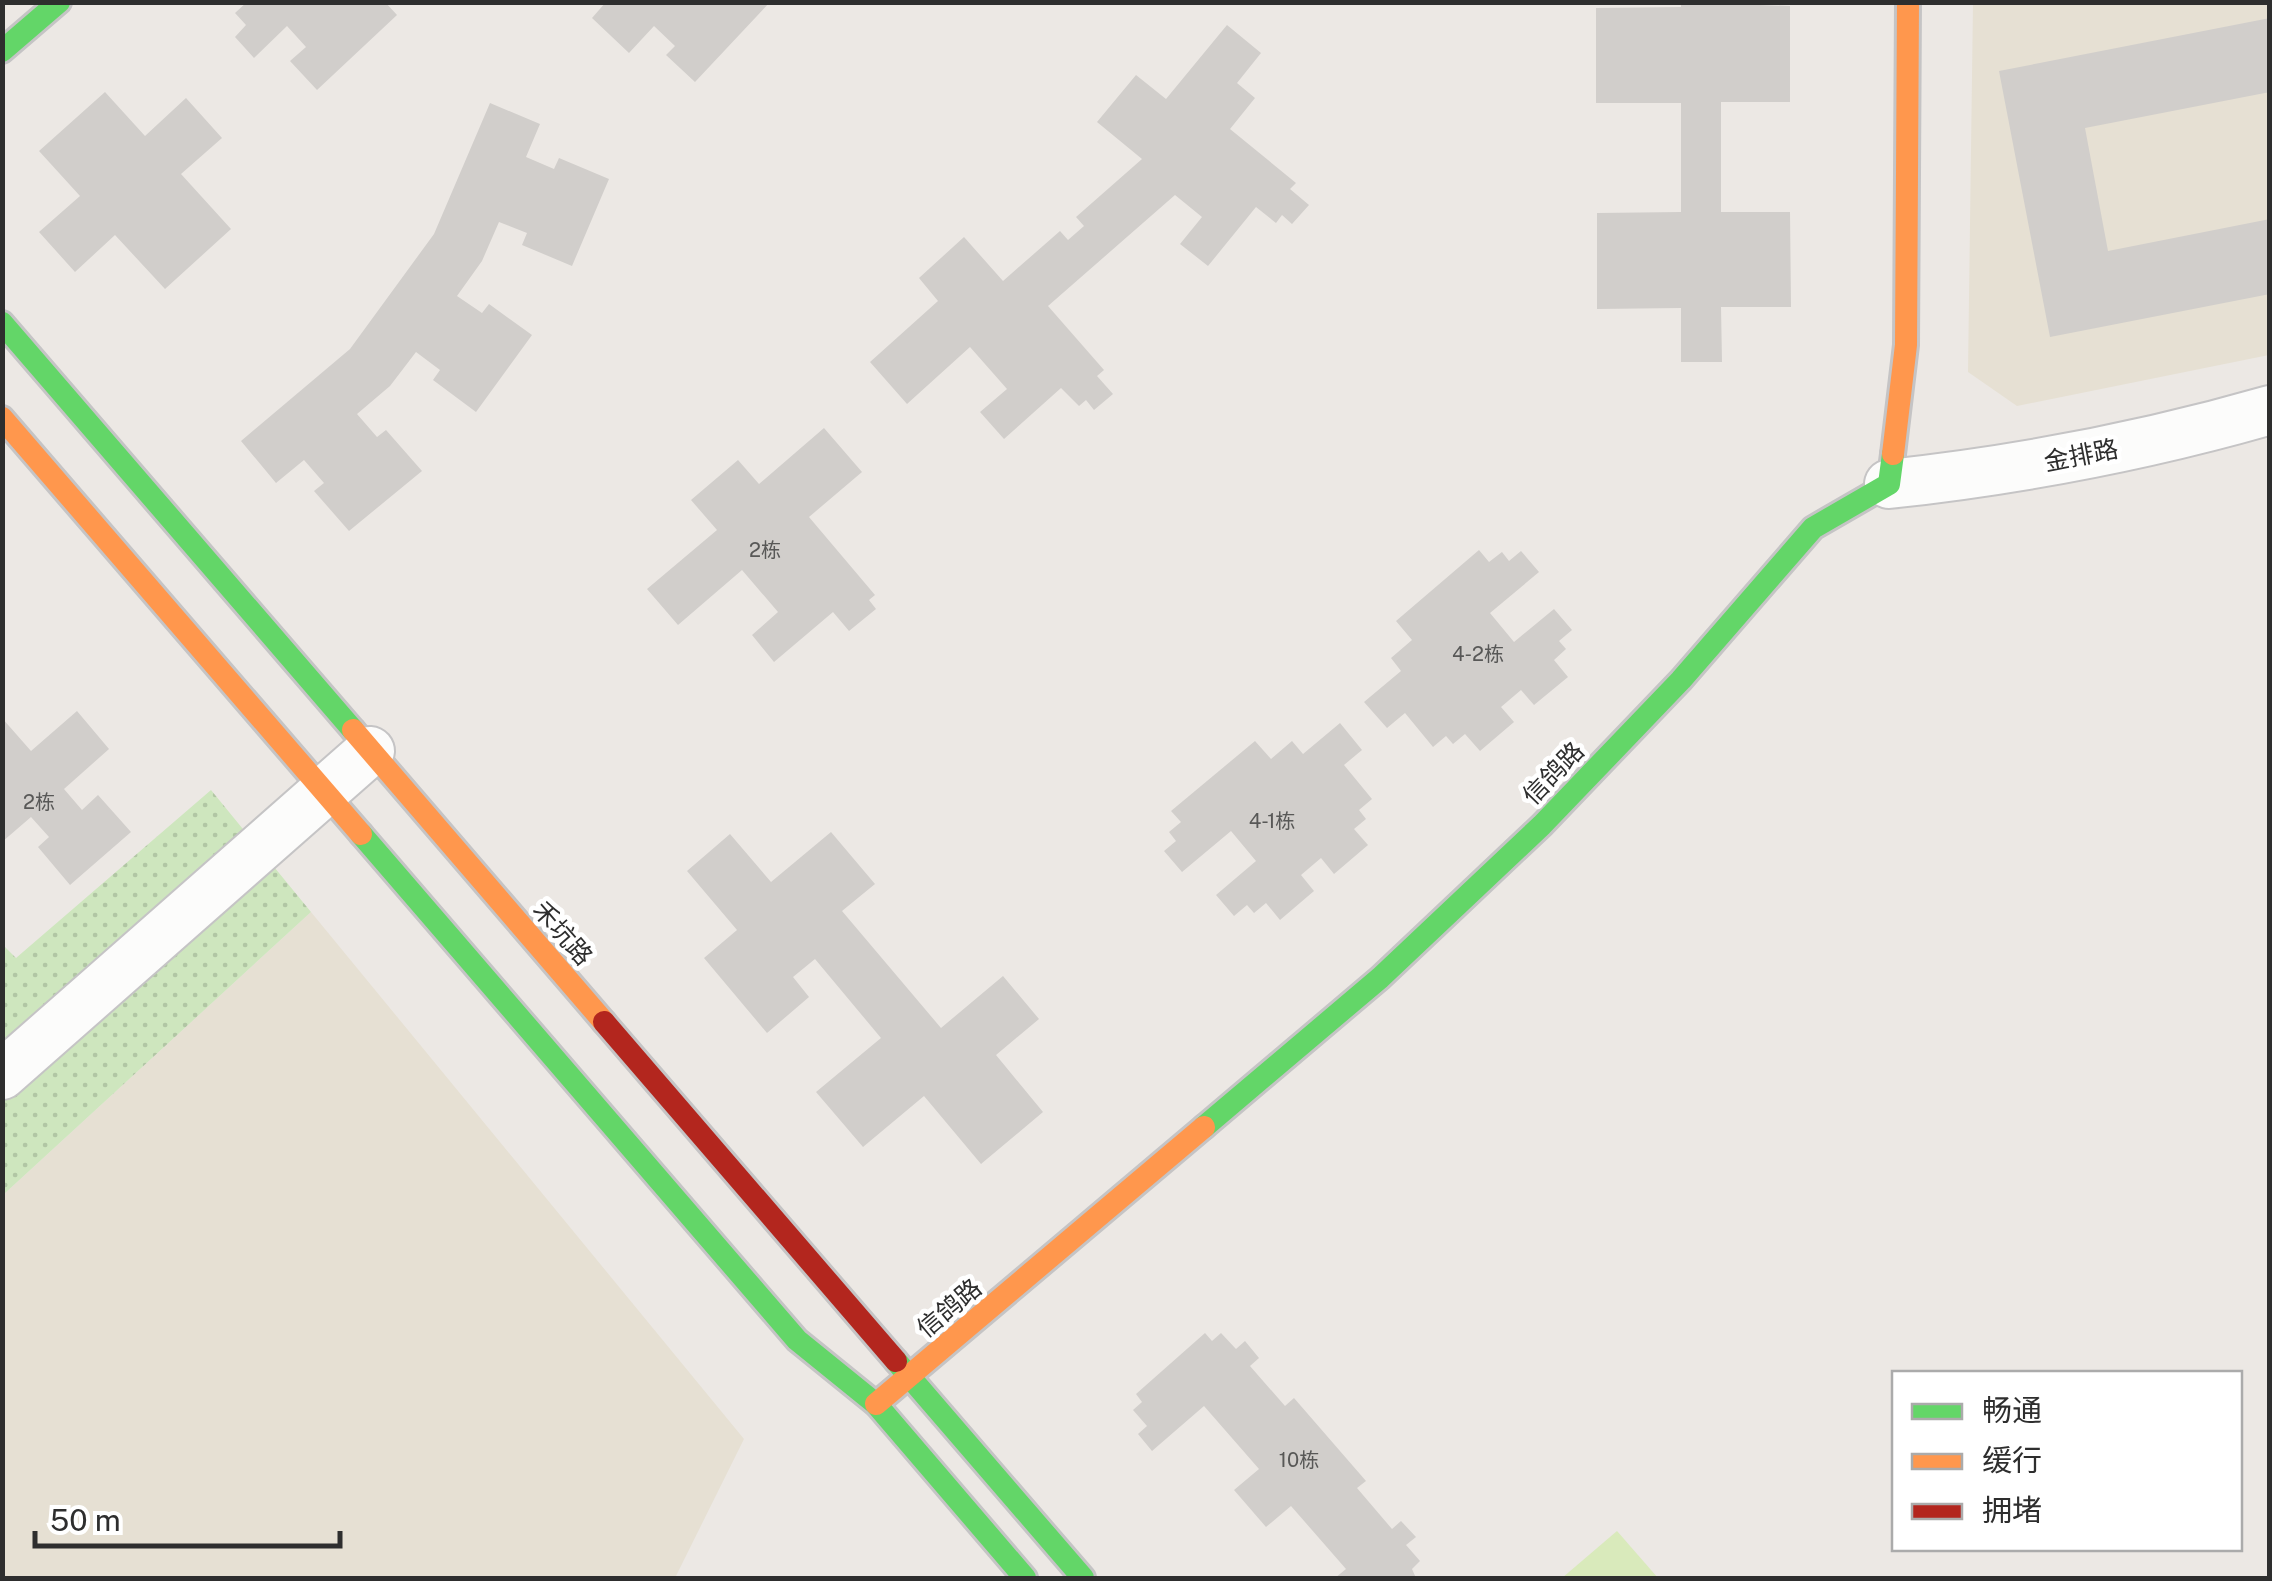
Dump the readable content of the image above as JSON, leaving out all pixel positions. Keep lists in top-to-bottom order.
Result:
{
  "streets": {
    "street": ["金排路", "信鸽路", "禾坑路"]
  },
  "crossings": [
    ["金排路", "信鸽路"],
    ["信鸽路", "禾坑路"]
  ],
  "house_numbers": [
    "2栋",
    "4-2栋",
    "2栋",
    "4-1栋",
    "10栋"
  ],
  "legend": ["畅通", "缓行", "拥堵"],
  "scale_bar": "50 m"
}
